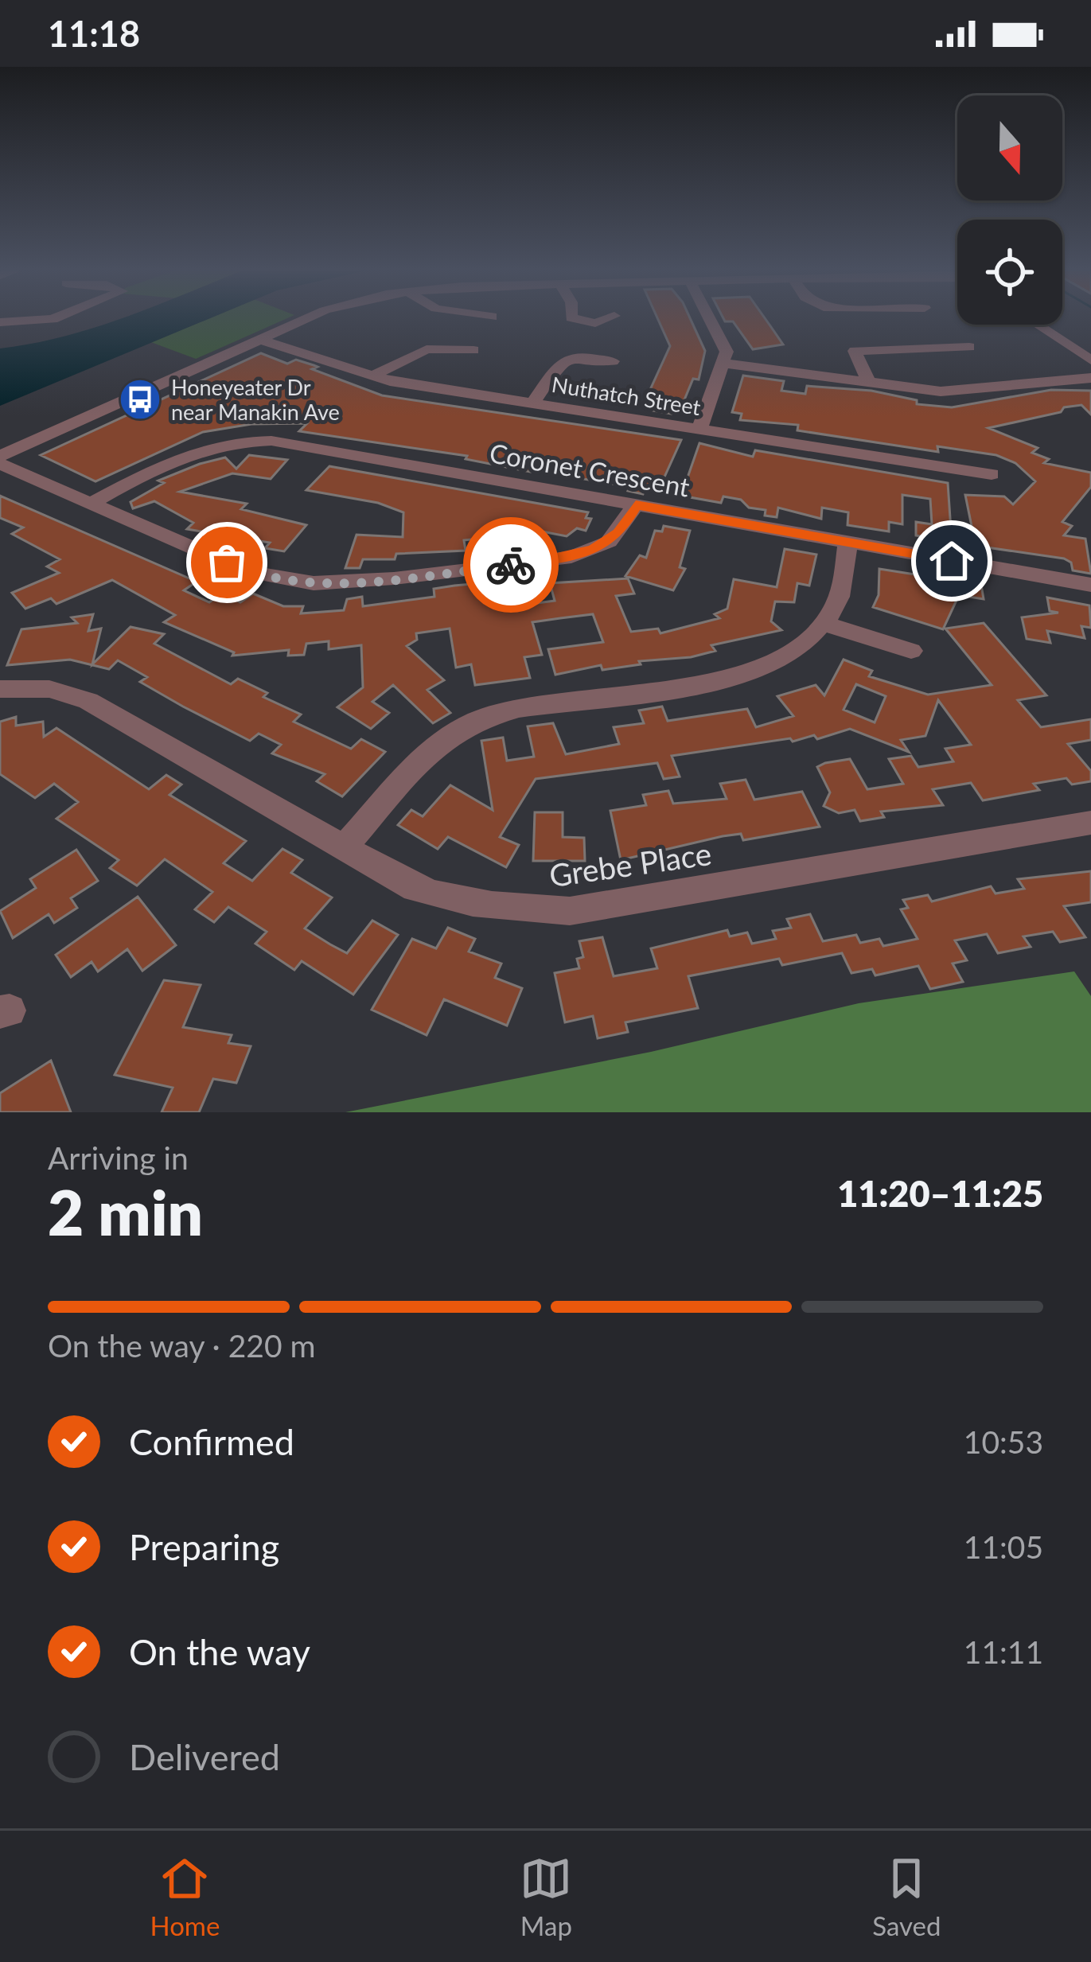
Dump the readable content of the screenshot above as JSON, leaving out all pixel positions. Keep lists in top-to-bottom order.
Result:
{
  "streets": {
    "street": ["Nuthatch Street", "Coronet Crescent", "Grebe Place"]
  },
  "places": {
    "bus stop": ["Honeyeater Dr near Manakin Ave"]
  },
  "north": "bottom",
  "page": {
    "status": "11:18",
    "heading": ["2 min", "Arriving in", "11:20–11:25"],
    "bar": "On the way · 220 m",
    "list": [
      ["Confirmed", "10:53"],
      ["Preparing", "11:05"],
      ["On the way", "11:11"],
      "Delivered"
    ],
    "tabs": ["Home", "Map", "Saved"]
  }
}
